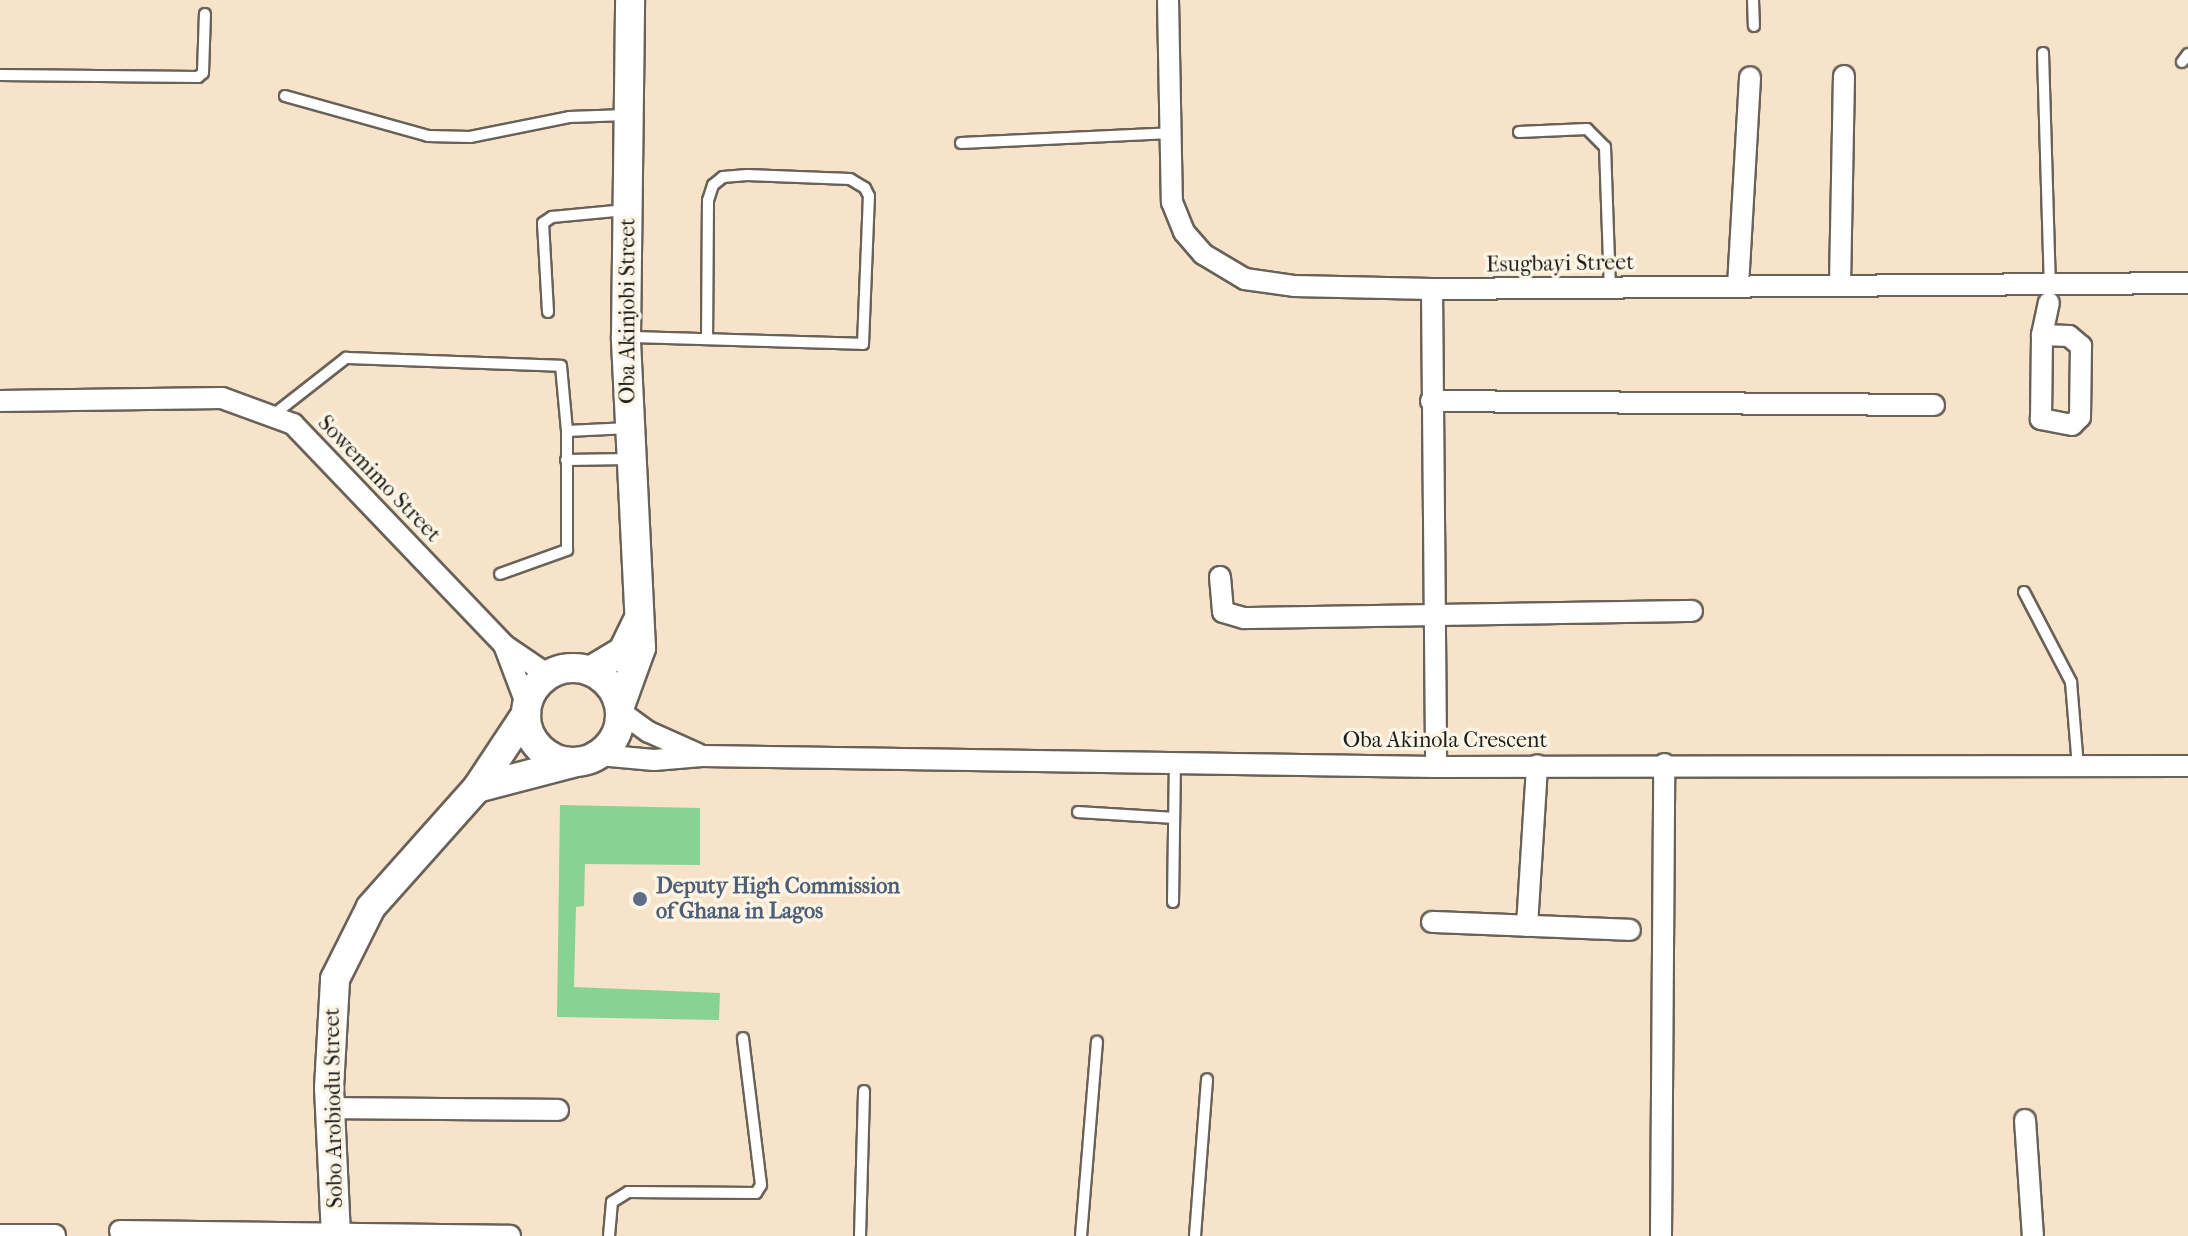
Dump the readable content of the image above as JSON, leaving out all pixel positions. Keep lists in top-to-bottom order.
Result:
{
  "streets": {
    "street": [
      "Esugbayi Street",
      "Oba Akinjobi Street",
      "Sowemimo Street",
      "Oba Akinola Crescent",
      "Sobo Arobiodu Street"
    ]
  },
  "crossings": [
    ["Oba Akinjobi Street", "Sowemimo Street"],
    ["Oba Akinjobi Street", "Oba Akinola Crescent"],
    ["Oba Akinjobi Street", "Sobo Arobiodu Street"],
    ["Sowemimo Street", "Oba Akinola Crescent"],
    ["Sowemimo Street", "Sobo Arobiodu Street"],
    ["Oba Akinola Crescent", "Sobo Arobiodu Street"]
  ],
  "places": ["Deputy High Commission of Ghana in Lagos"]
}
